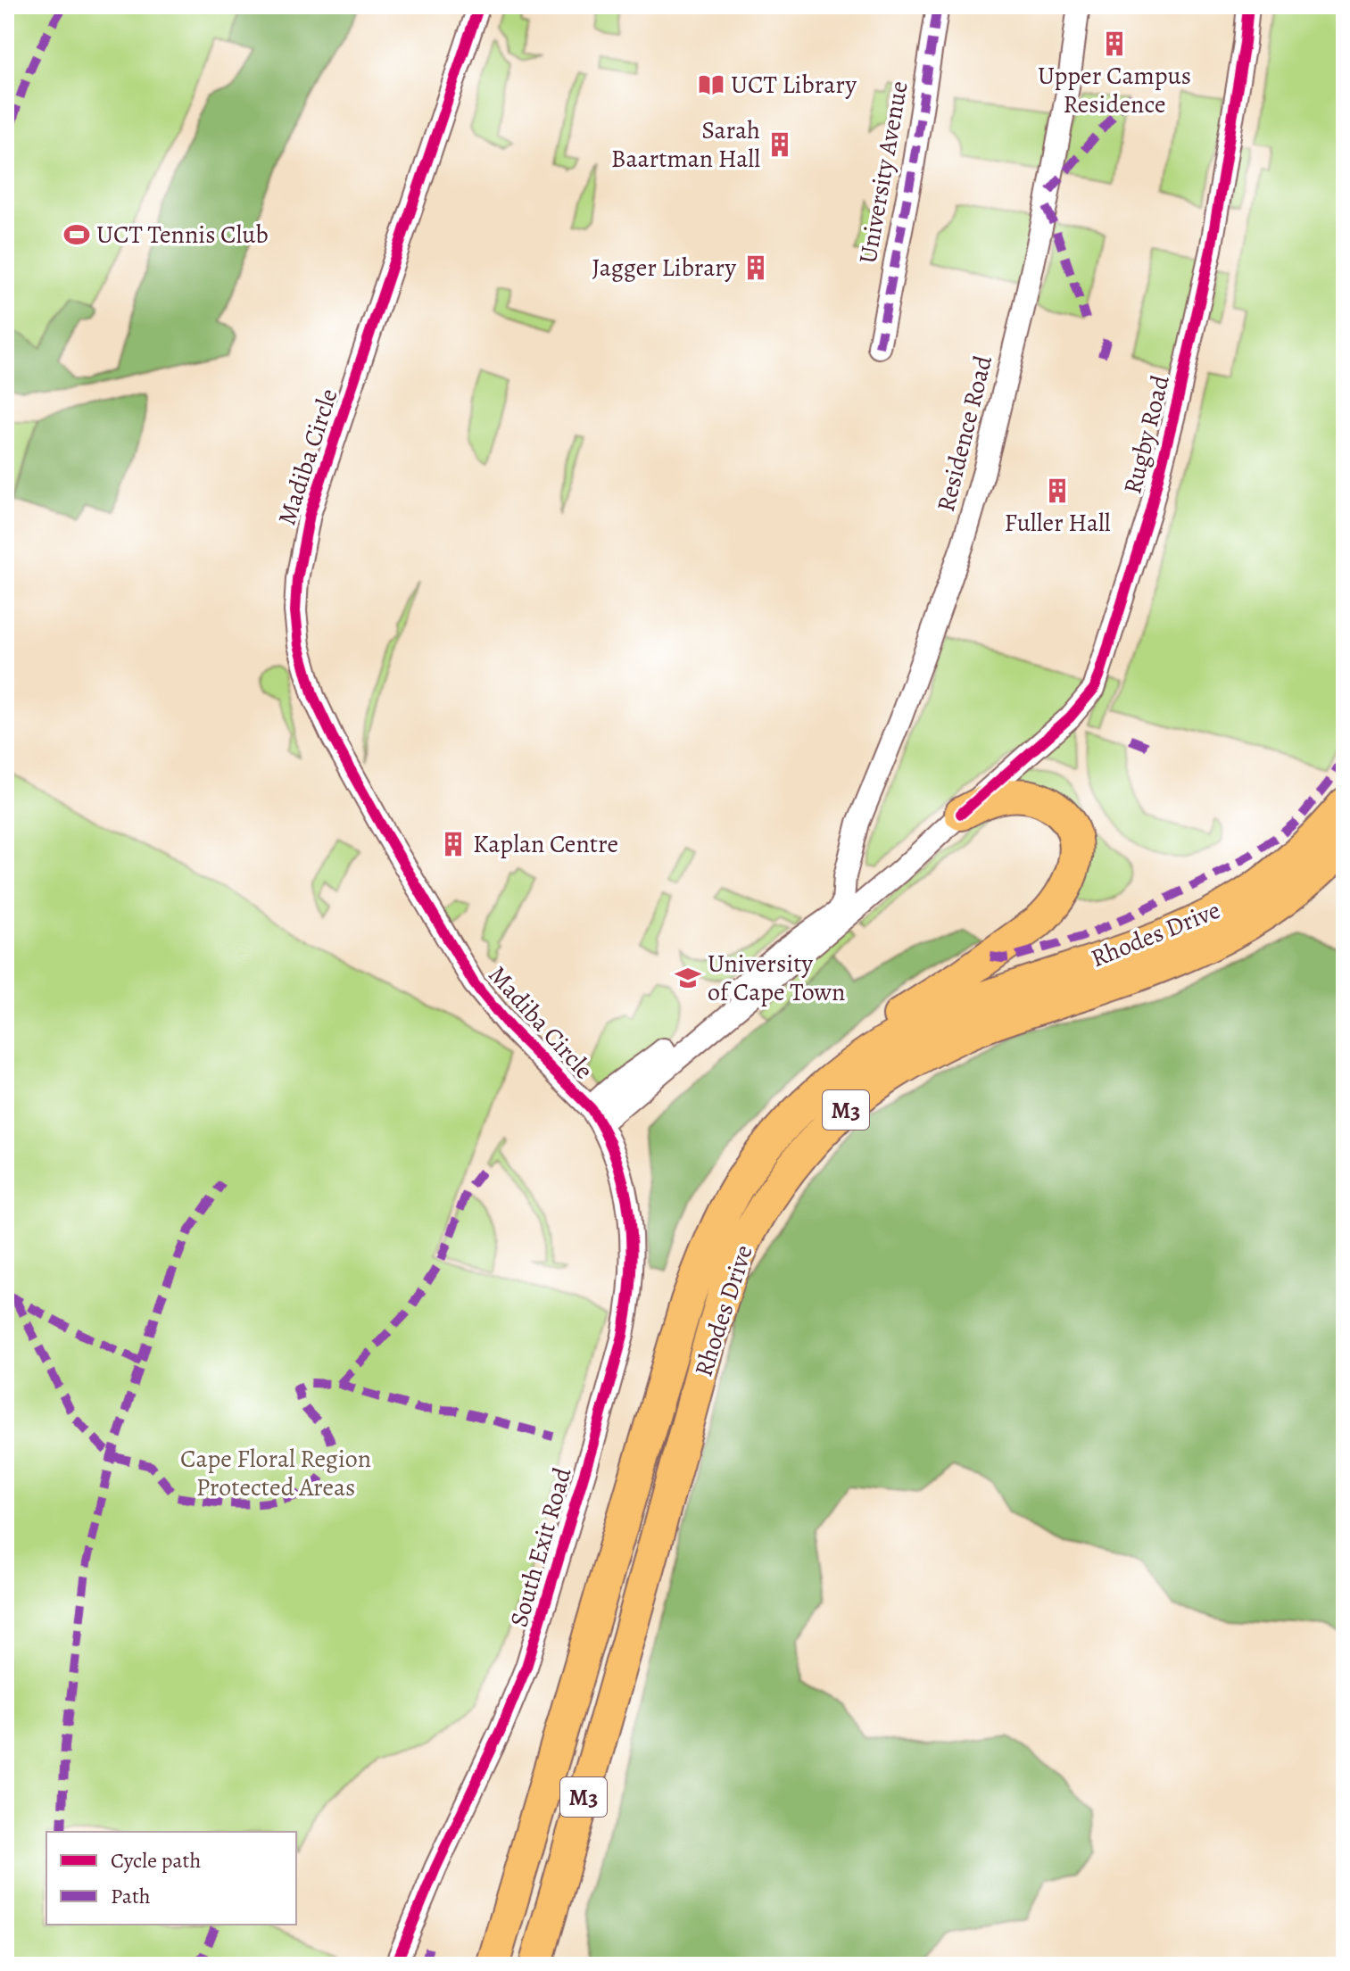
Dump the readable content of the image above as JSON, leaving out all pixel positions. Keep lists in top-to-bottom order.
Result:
{
  "streets": {
    "highway": ["Rhodes Drive", "M3"],
    "street": [
      "University Avenue",
      "Residence Road",
      "Rugby Road",
      "Madiba Circle",
      "South Exit Road"
    ]
  },
  "crossings": [
    ["Rugby Road", "Madiba Circle"],
    ["Rugby Road", "South Exit Road"],
    ["Madiba Circle", "South Exit Road"],
    ["Rhodes Drive", "M3"]
  ],
  "parks": ["Cape Floral Region Protected Areas"],
  "places": {
    "building": [
      "Upper Campus Residence",
      "Sarah Baartman Hall",
      "Jagger Library",
      "Fuller Hall",
      "Kaplan Centre"
    ],
    "library": ["UCT Library"],
    "sports": ["UCT Tennis Club"],
    "school or university": ["University of Cape Town"]
  },
  "legend": ["Cycle path", "Path"]
}
